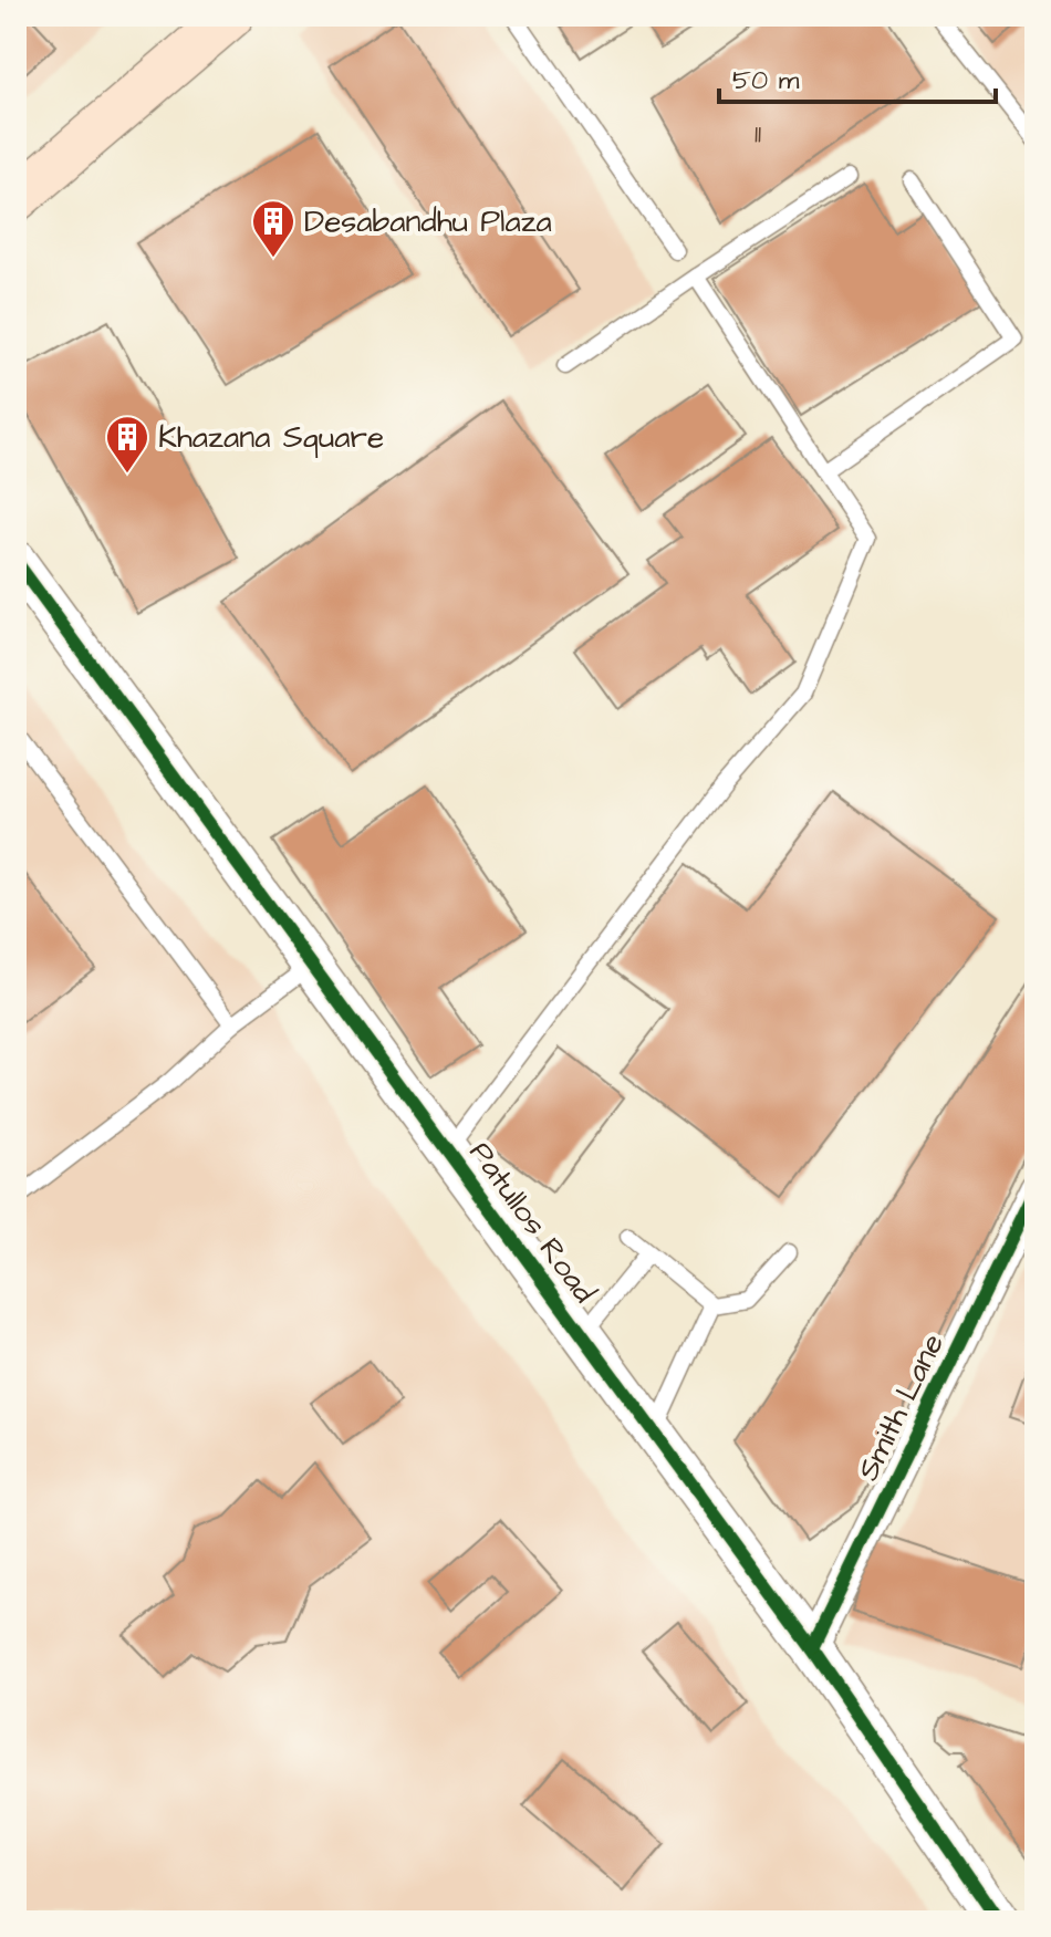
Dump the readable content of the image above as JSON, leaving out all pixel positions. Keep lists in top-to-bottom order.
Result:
{
  "streets": {
    "street": ["Patullos Road", "Smith Lane"]
  },
  "crossings": [
    ["Patullos Road", "Smith Lane"]
  ],
  "places": {
    "building": ["Desabandhu Plaza", "Khazana Square"]
  },
  "house_numbers": ["11"],
  "scale_bar": "50 m"
}
